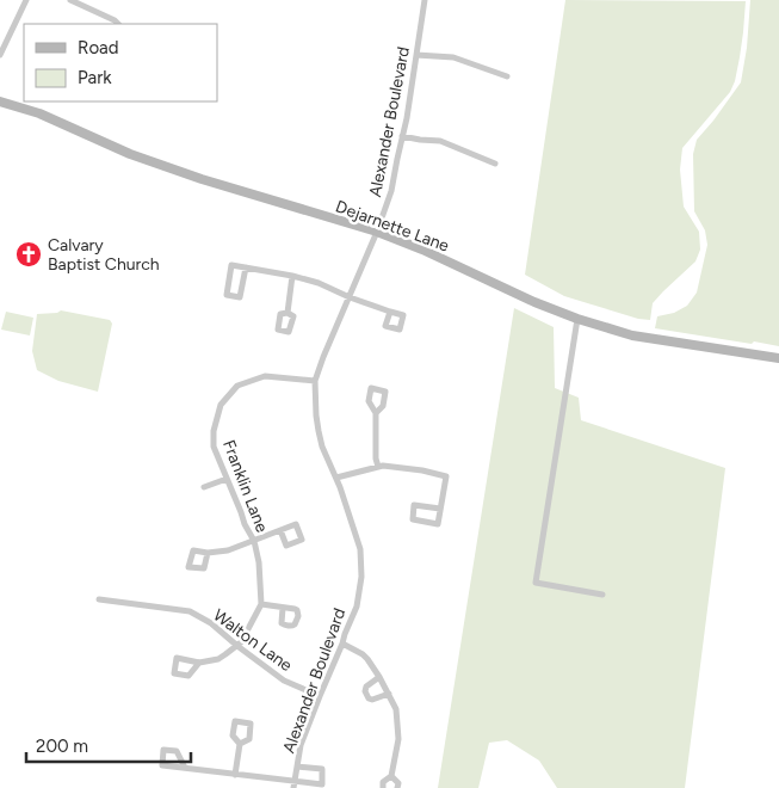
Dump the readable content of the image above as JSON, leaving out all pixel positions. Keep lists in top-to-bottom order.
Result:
{
  "streets": {
    "main road": ["Dejarnette Lane"],
    "street": ["Alexander Boulevard", "Franklin Lane", "Walton Lane"]
  },
  "crossings": [
    ["Alexander Boulevard", "Dejarnette Lane"],
    ["Alexander Boulevard", "Franklin Lane"],
    ["Alexander Boulevard", "Walton Lane"]
  ],
  "places": {
    "church": ["Calvary Baptist Church"]
  },
  "legend": ["Road", "Park"],
  "scale_bar": "200 m"
}
